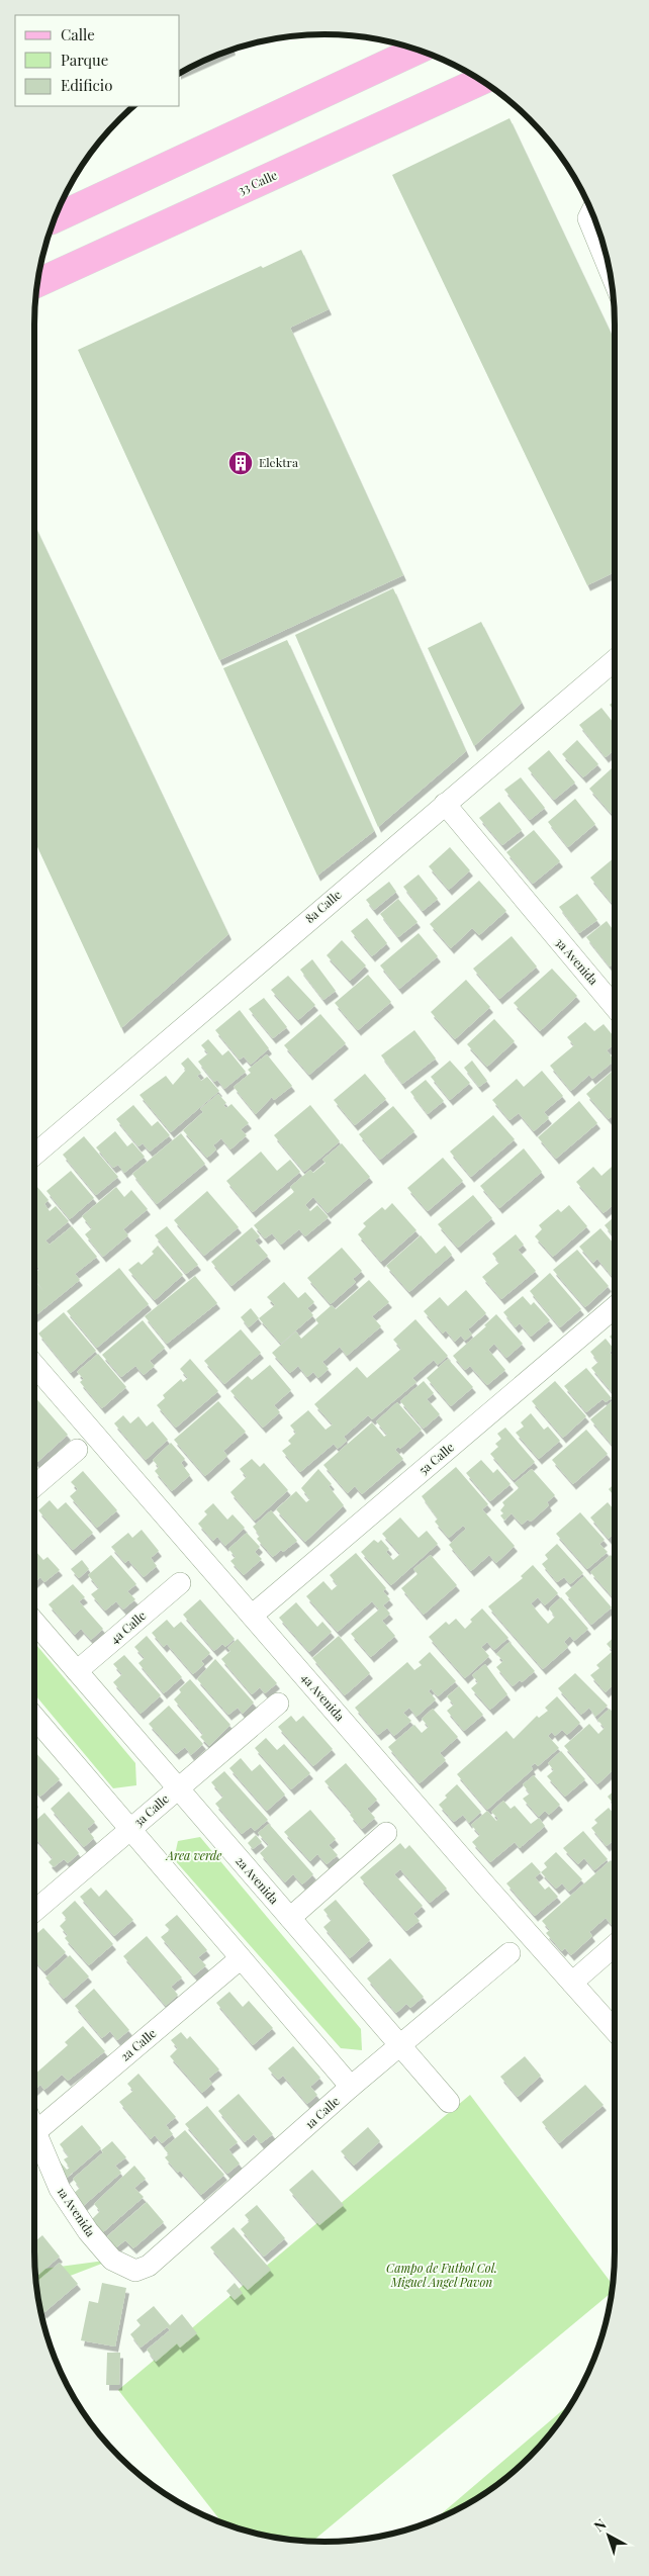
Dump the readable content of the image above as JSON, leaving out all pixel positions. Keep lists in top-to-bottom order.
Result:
{
  "streets": {
    "main road": ["33 Calle"],
    "street": [
      "8a Calle",
      "3a Avenida",
      "5a Calle",
      "4a Calle",
      "4a Avenida",
      "3a Calle",
      "2a Avenida",
      "2a Calle",
      "1a Calle",
      "1a Avenida"
    ]
  },
  "crossings": [
    ["8a Calle", "3a Avenida"],
    ["5a Calle", "4a Avenida"],
    ["4a Calle", "2a Avenida"],
    ["3a Calle", "2a Avenida"],
    ["2a Avenida", "1a Calle"],
    ["2a Calle", "1a Avenida"],
    ["1a Calle", "1a Avenida"]
  ],
  "parks": ["Area verde", "Campo de Futbol Col. Miguel Angel Pavon"],
  "places": {
    "building": ["Elektra"]
  },
  "legend": ["Calle", "Parque", "Edificio"],
  "north": "top left"
}
